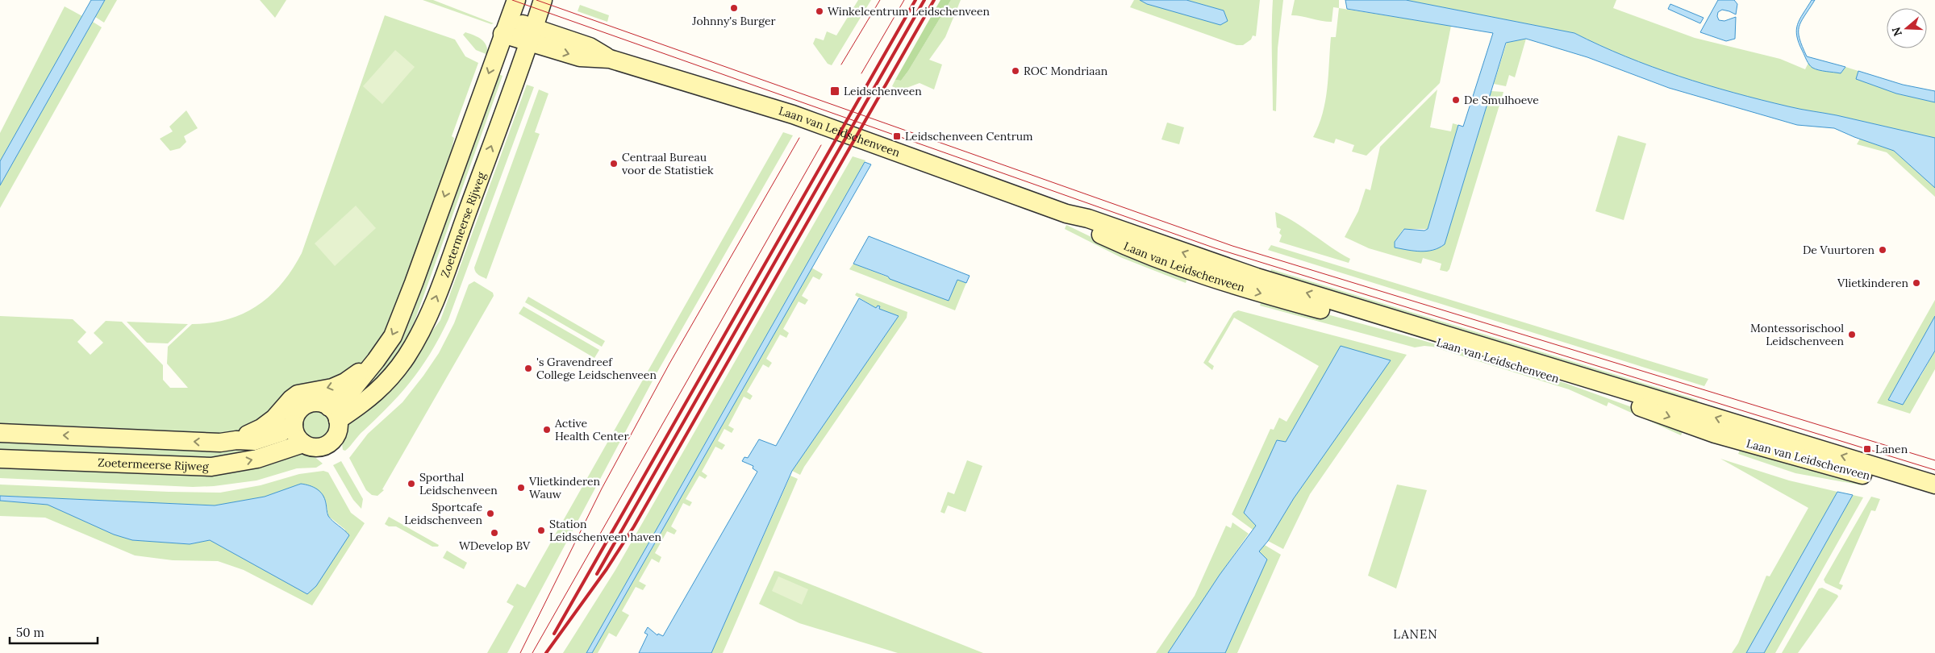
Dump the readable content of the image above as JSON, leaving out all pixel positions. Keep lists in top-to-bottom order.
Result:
{
  "streets": {
    "street": ["Laan van Leidschenveen", "Zoetermeerse Rijweg"]
  },
  "crossings": [
    ["Laan van Leidschenveen", "Zoetermeerse Rijweg"]
  ],
  "districts": ["LANEN"],
  "places": {
    "other": [
      "Johnny's Burger",
      "Winkelcentrum Leidschenveen",
      "ROC Mondriaan",
      "De Smulhoeve",
      "Centraal Bureau voor de Statistiek",
      "De Vuurtoren",
      "Vlietkinderen",
      "Montessorischool Leidschenveen",
      "'s Gravendreef College Leidschenveen",
      "Active Health Center",
      "Sporthal Leidschenveen",
      "Vlietkinderen Wauw",
      "Sportcafe Leidschenveen",
      "Station Leidschenveen haven",
      "WDevelop BV"
    ],
    "transit": ["Leidschenveen", "Leidschenveen Centrum", "Lanen"]
  },
  "scale_bar": "50 m",
  "north": "left"
}
